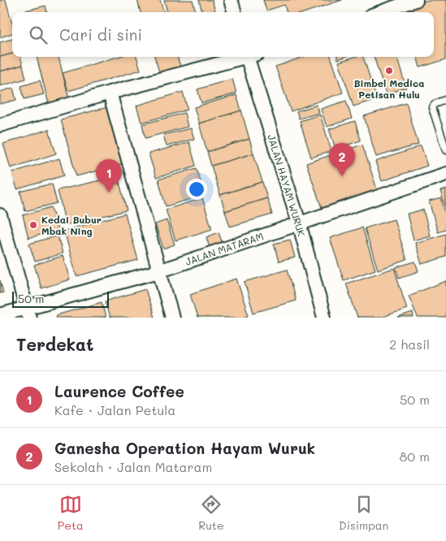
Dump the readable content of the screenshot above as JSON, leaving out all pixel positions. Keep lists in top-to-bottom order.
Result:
{
  "streets": {
    "street": ["JALAN HAYAM WURUK", "JALAN MATARAM"]
  },
  "crossings": [
    ["JALAN HAYAM WURUK", "JALAN MATARAM"]
  ],
  "places": ["Bimbel Medica Petisan Hulu", "Kedai Bubur Mbak Ning"],
  "scale_bar": "50 m",
  "page": {
    "search": "Cari di sini",
    "pins": ["2", "1"],
    "scale": "50 m",
    "heading": ["Terdekat", "2 hasil"],
    "list": [
      {
        "mark": "1",
        "name": "Laurence Coffee",
        "note": "Kafe · Jalan Petula",
        "value": "50 m"
      },
      {
        "mark": "2",
        "name": "Ganesha Operation Hayam Wuruk",
        "note": "Sekolah · Jalan Mataram",
        "value": "80 m"
      }
    ],
    "nav": ["Peta", "Rute", "Disimpan"]
  }
}
